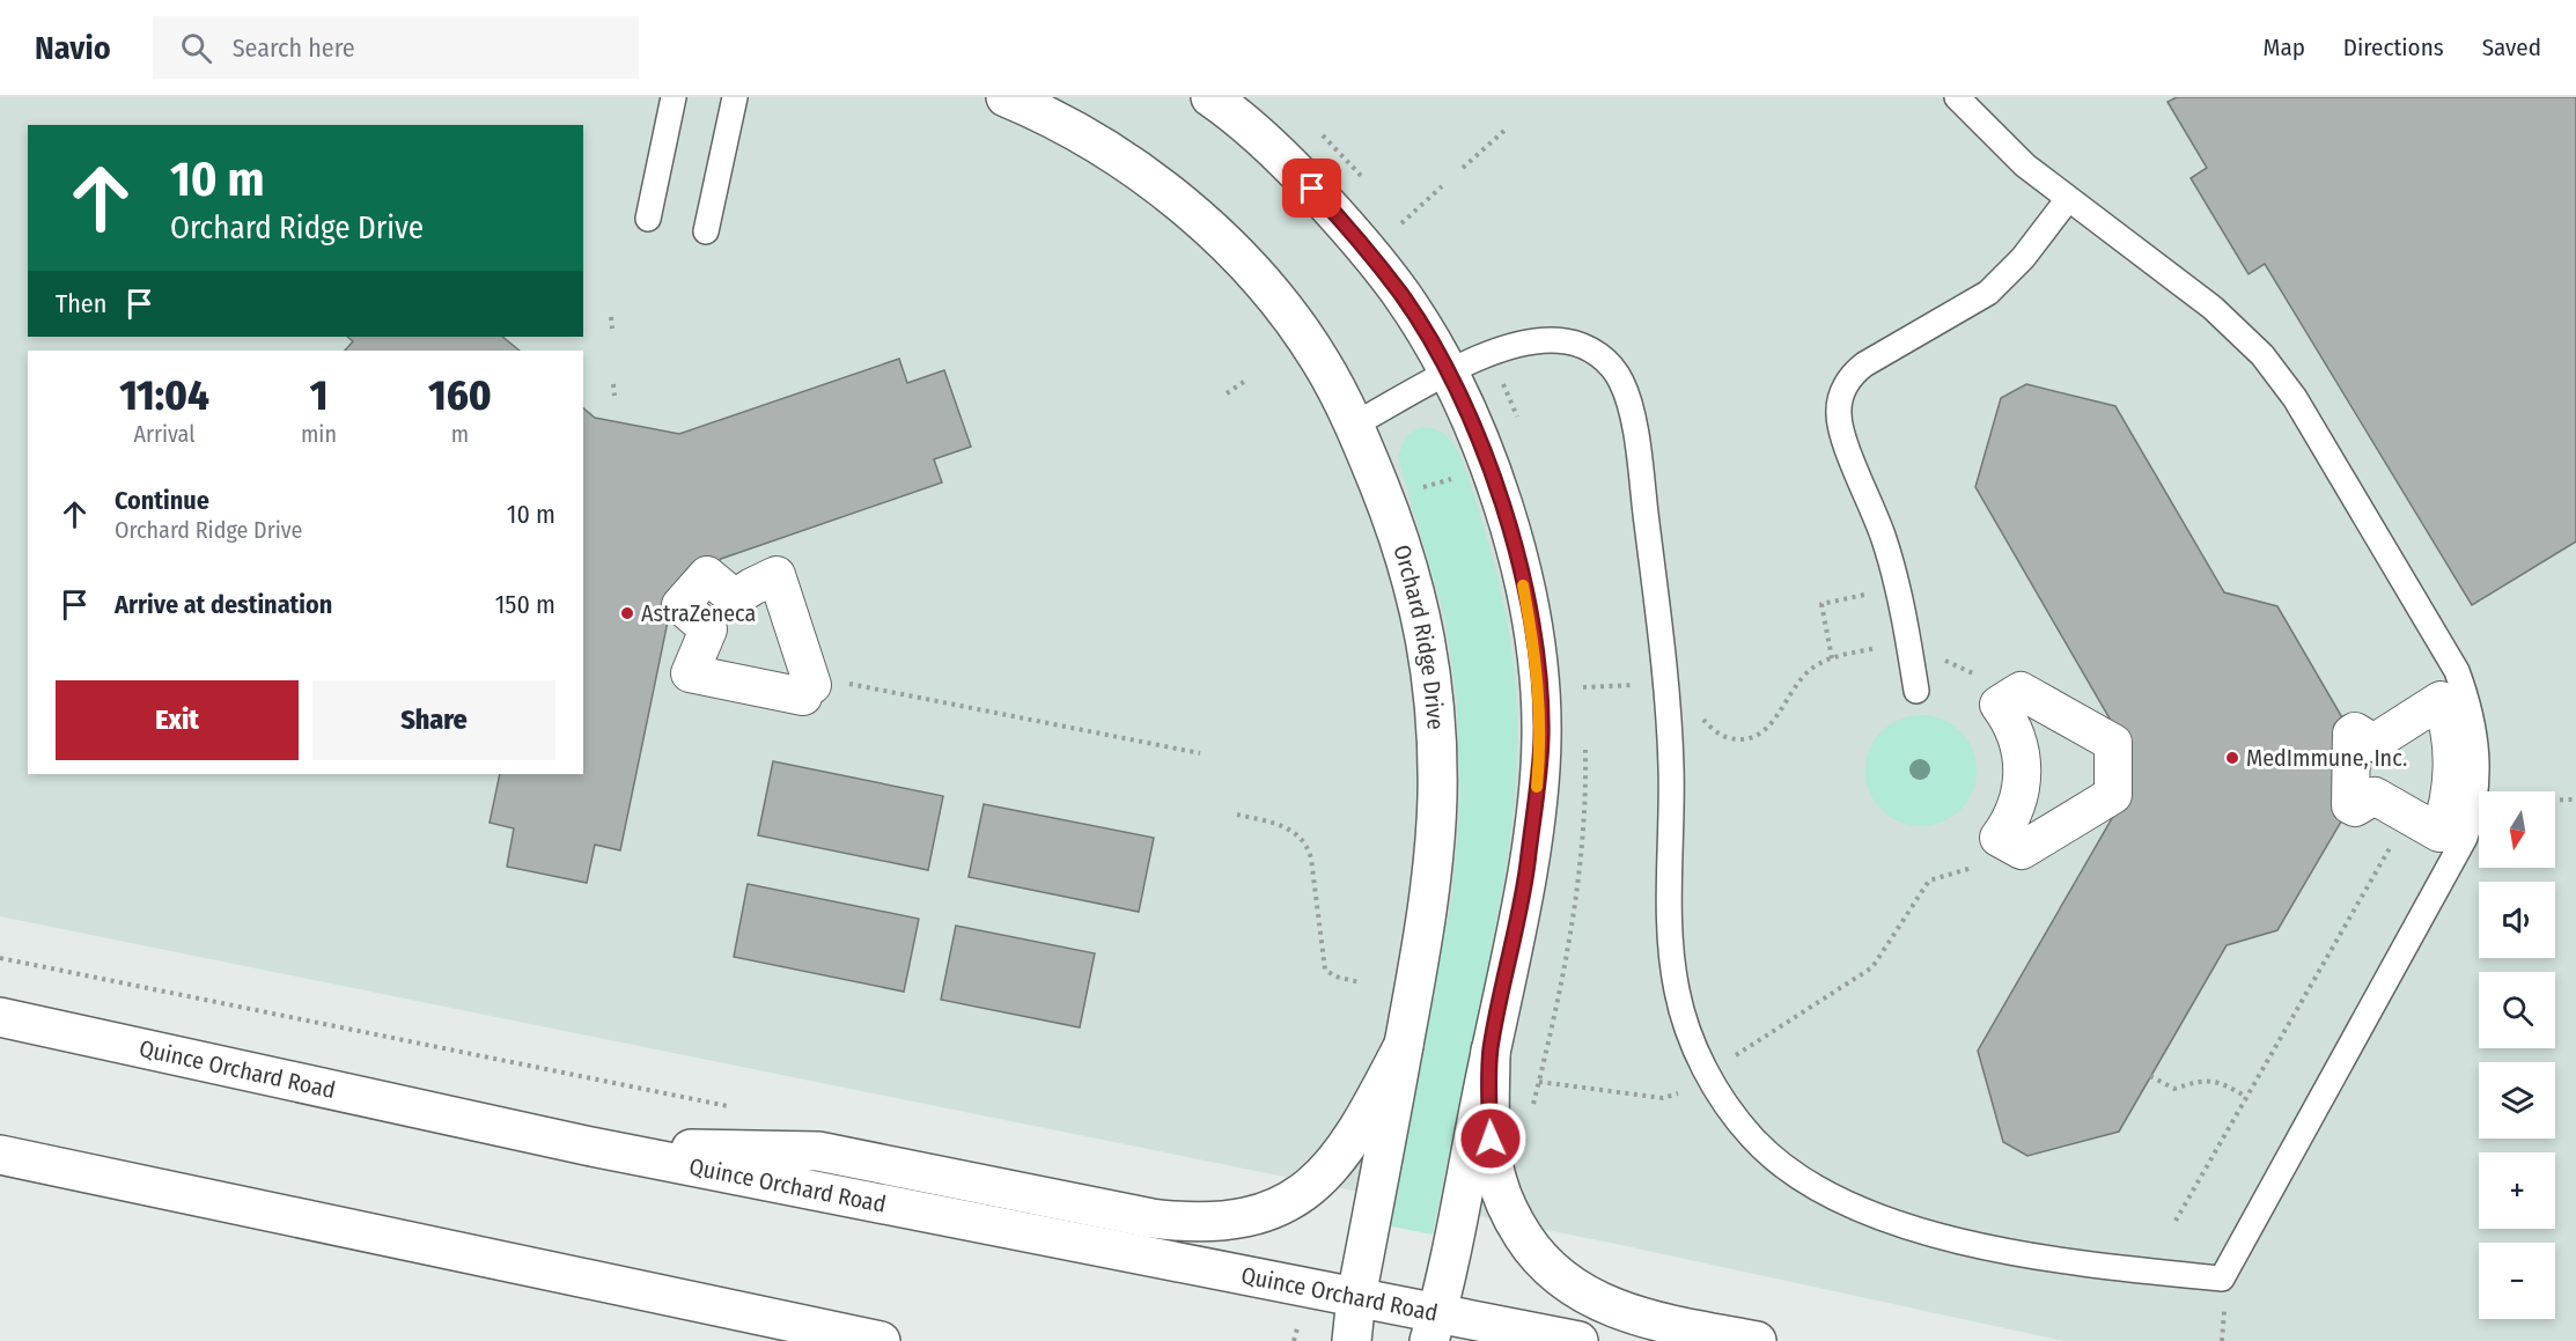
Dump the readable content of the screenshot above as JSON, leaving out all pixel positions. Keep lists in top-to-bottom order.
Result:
{
  "streets": {
    "main road": ["Orchard Ridge Drive", "Quince Orchard Road"]
  },
  "crossings": [
    ["Orchard Ridge Drive", "Quince Orchard Road"]
  ],
  "places": ["AstraZeneca", "MedImmune, Inc."],
  "north": "bottom",
  "page": {
    "header": "Navio",
    "search": "Search here",
    "nav": ["Map", "Directions", "Saved"],
    "turn": ["10 m", "Orchard Ridge Drive"],
    "then": "Then",
    "eta": [
      "11:04",
      "Arrival",
      "1",
      "min",
      "160",
      "m"
    ],
    "list": [
      {
        "name": "Continue",
        "note": "Orchard Ridge Drive",
        "value": "10 m"
      },
      {
        "name": "Arrive at destination",
        "value": "150 m"
      }
    ],
    "buttons": ["Exit", "Share"],
    "map_buttons": ["+", "−"]
  }
}
